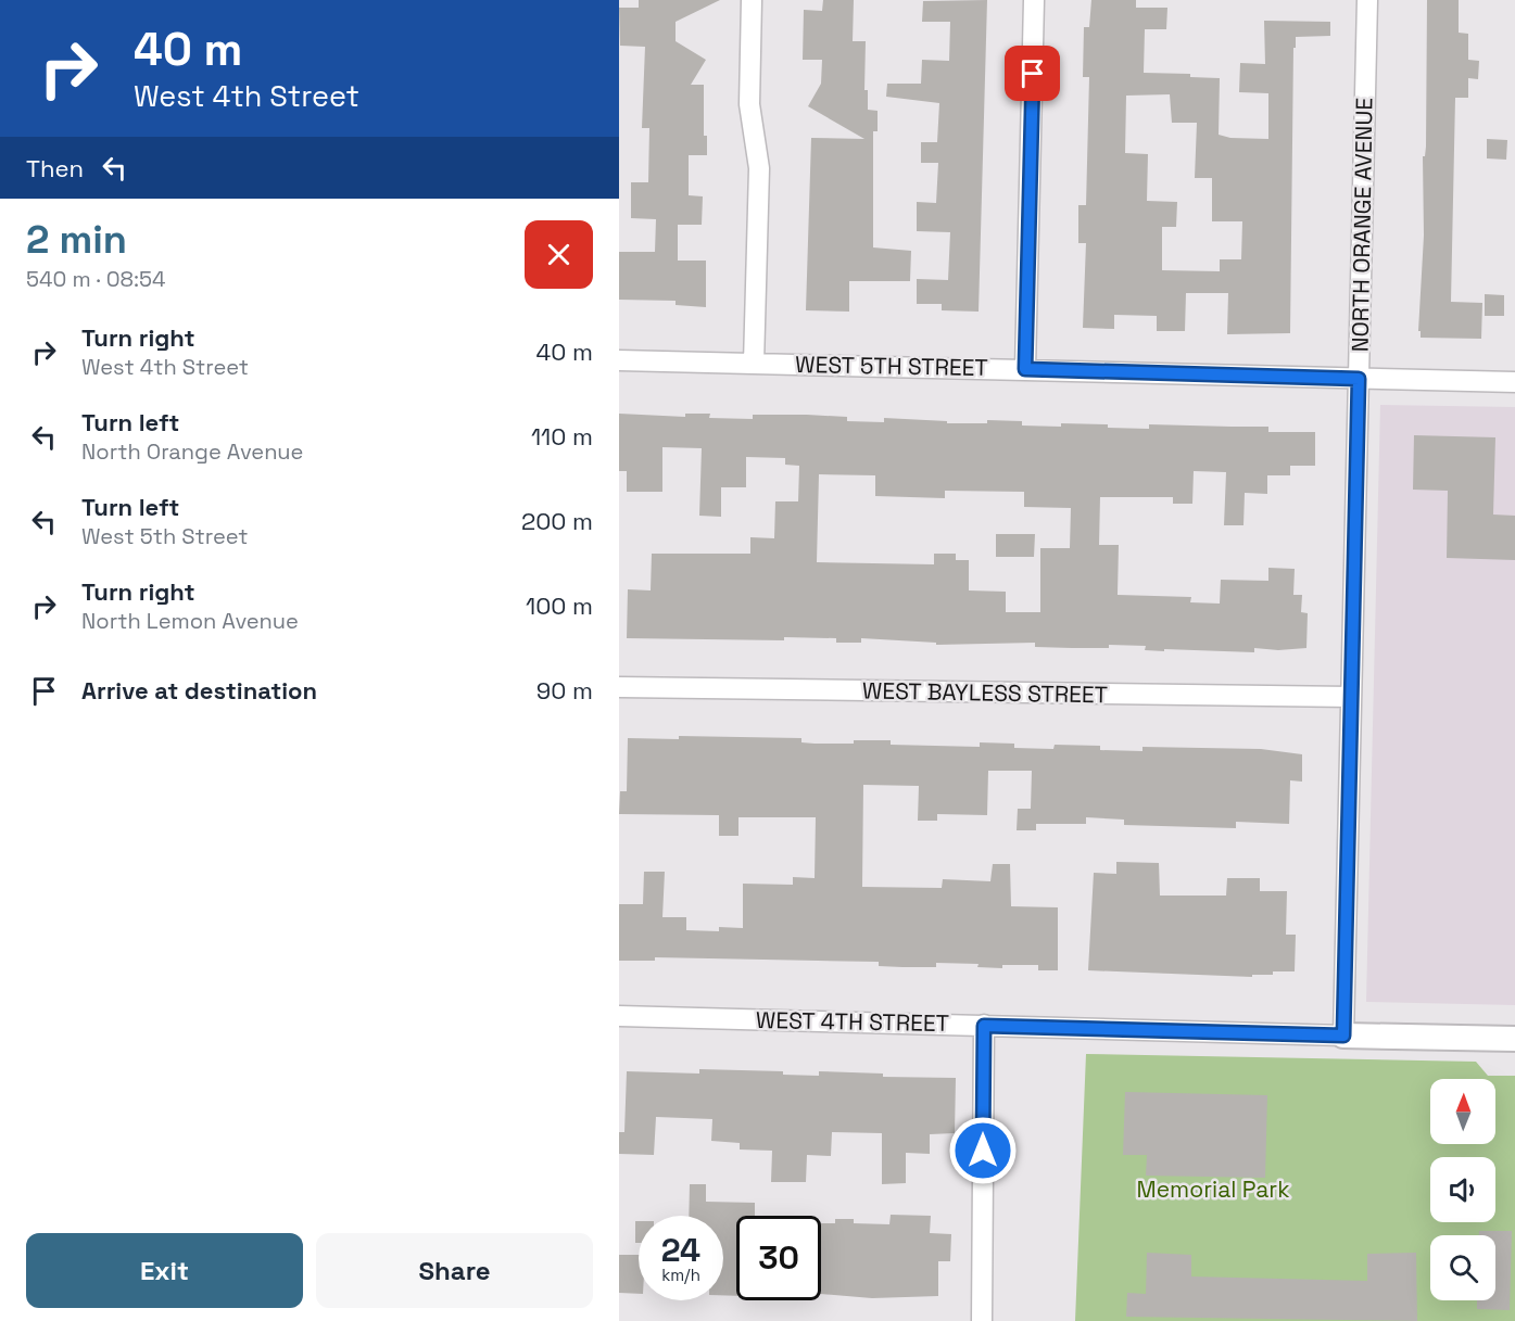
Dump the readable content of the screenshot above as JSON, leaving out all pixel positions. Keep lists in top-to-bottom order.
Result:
{
  "streets": {
    "street": [
      "NORTH ORANGE AVENUE",
      "WEST 5TH STREET",
      "WEST BAYLESS STREET",
      "WEST 4TH STREET"
    ]
  },
  "crossings": [
    ["NORTH ORANGE AVENUE", "WEST 5TH STREET"],
    ["NORTH ORANGE AVENUE", "WEST BAYLESS STREET"],
    ["NORTH ORANGE AVENUE", "WEST 4TH STREET"]
  ],
  "parks": ["Memorial Park"],
  "north": "top",
  "page": {
    "turn": ["40 m", "West 4th Street"],
    "then": "Then",
    "heading": ["2 min", "540 m · 08:54"],
    "list": [
      {
        "name": "Turn right",
        "note": "West 4th Street",
        "value": "40 m"
      },
      {
        "name": "Turn left",
        "note": "North Orange Avenue",
        "value": "110 m"
      },
      {
        "name": "Turn left",
        "note": "West 5th Street",
        "value": "200 m"
      },
      {
        "name": "Turn right",
        "note": "North Lemon Avenue",
        "value": "100 m"
      },
      {
        "name": "Arrive at destination",
        "value": "90 m"
      }
    ],
    "speed": "24 km/h",
    "limit": "30",
    "buttons": ["Exit", "Share"]
  }
}
